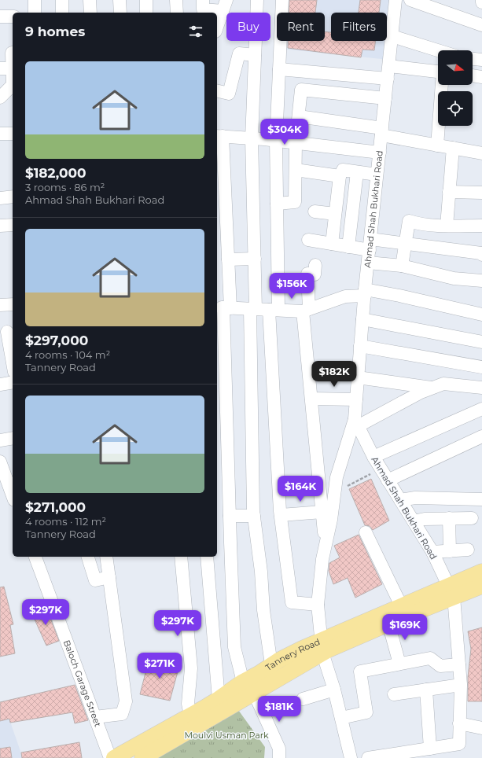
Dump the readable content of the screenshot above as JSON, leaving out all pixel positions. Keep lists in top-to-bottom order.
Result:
{
  "streets": {
    "main road": ["Tannery Road"],
    "street": ["Ahmad Shah Bukhari Road", "Baloch Garage Street"]
  },
  "crossings": [
    ["Ahmad Shah Bukhari Road", "Tannery Road"]
  ],
  "parks": ["Moulvi Usman Park"],
  "north": "right",
  "page": {
    "chip": ["Buy", "Rent", "Filters"],
    "heading": "9 homes",
    "list": [
      {
        "name": "$182,000",
        "note": "3 rooms · 86 m² · Ahmad Shah Bukhari Road"
      },
      {
        "name": "$297,000",
        "note": "4 rooms · 104 m² · Tannery Road"
      },
      {
        "name": "$271,000",
        "note": "4 rooms · 112 m² · Tannery Road"
      }
    ],
    "price": [
      "$304K",
      "$156K",
      "$182K",
      "$164K",
      "$297K",
      "$297K",
      "$169K",
      "$271K",
      "$181K"
    ]
  }
}
